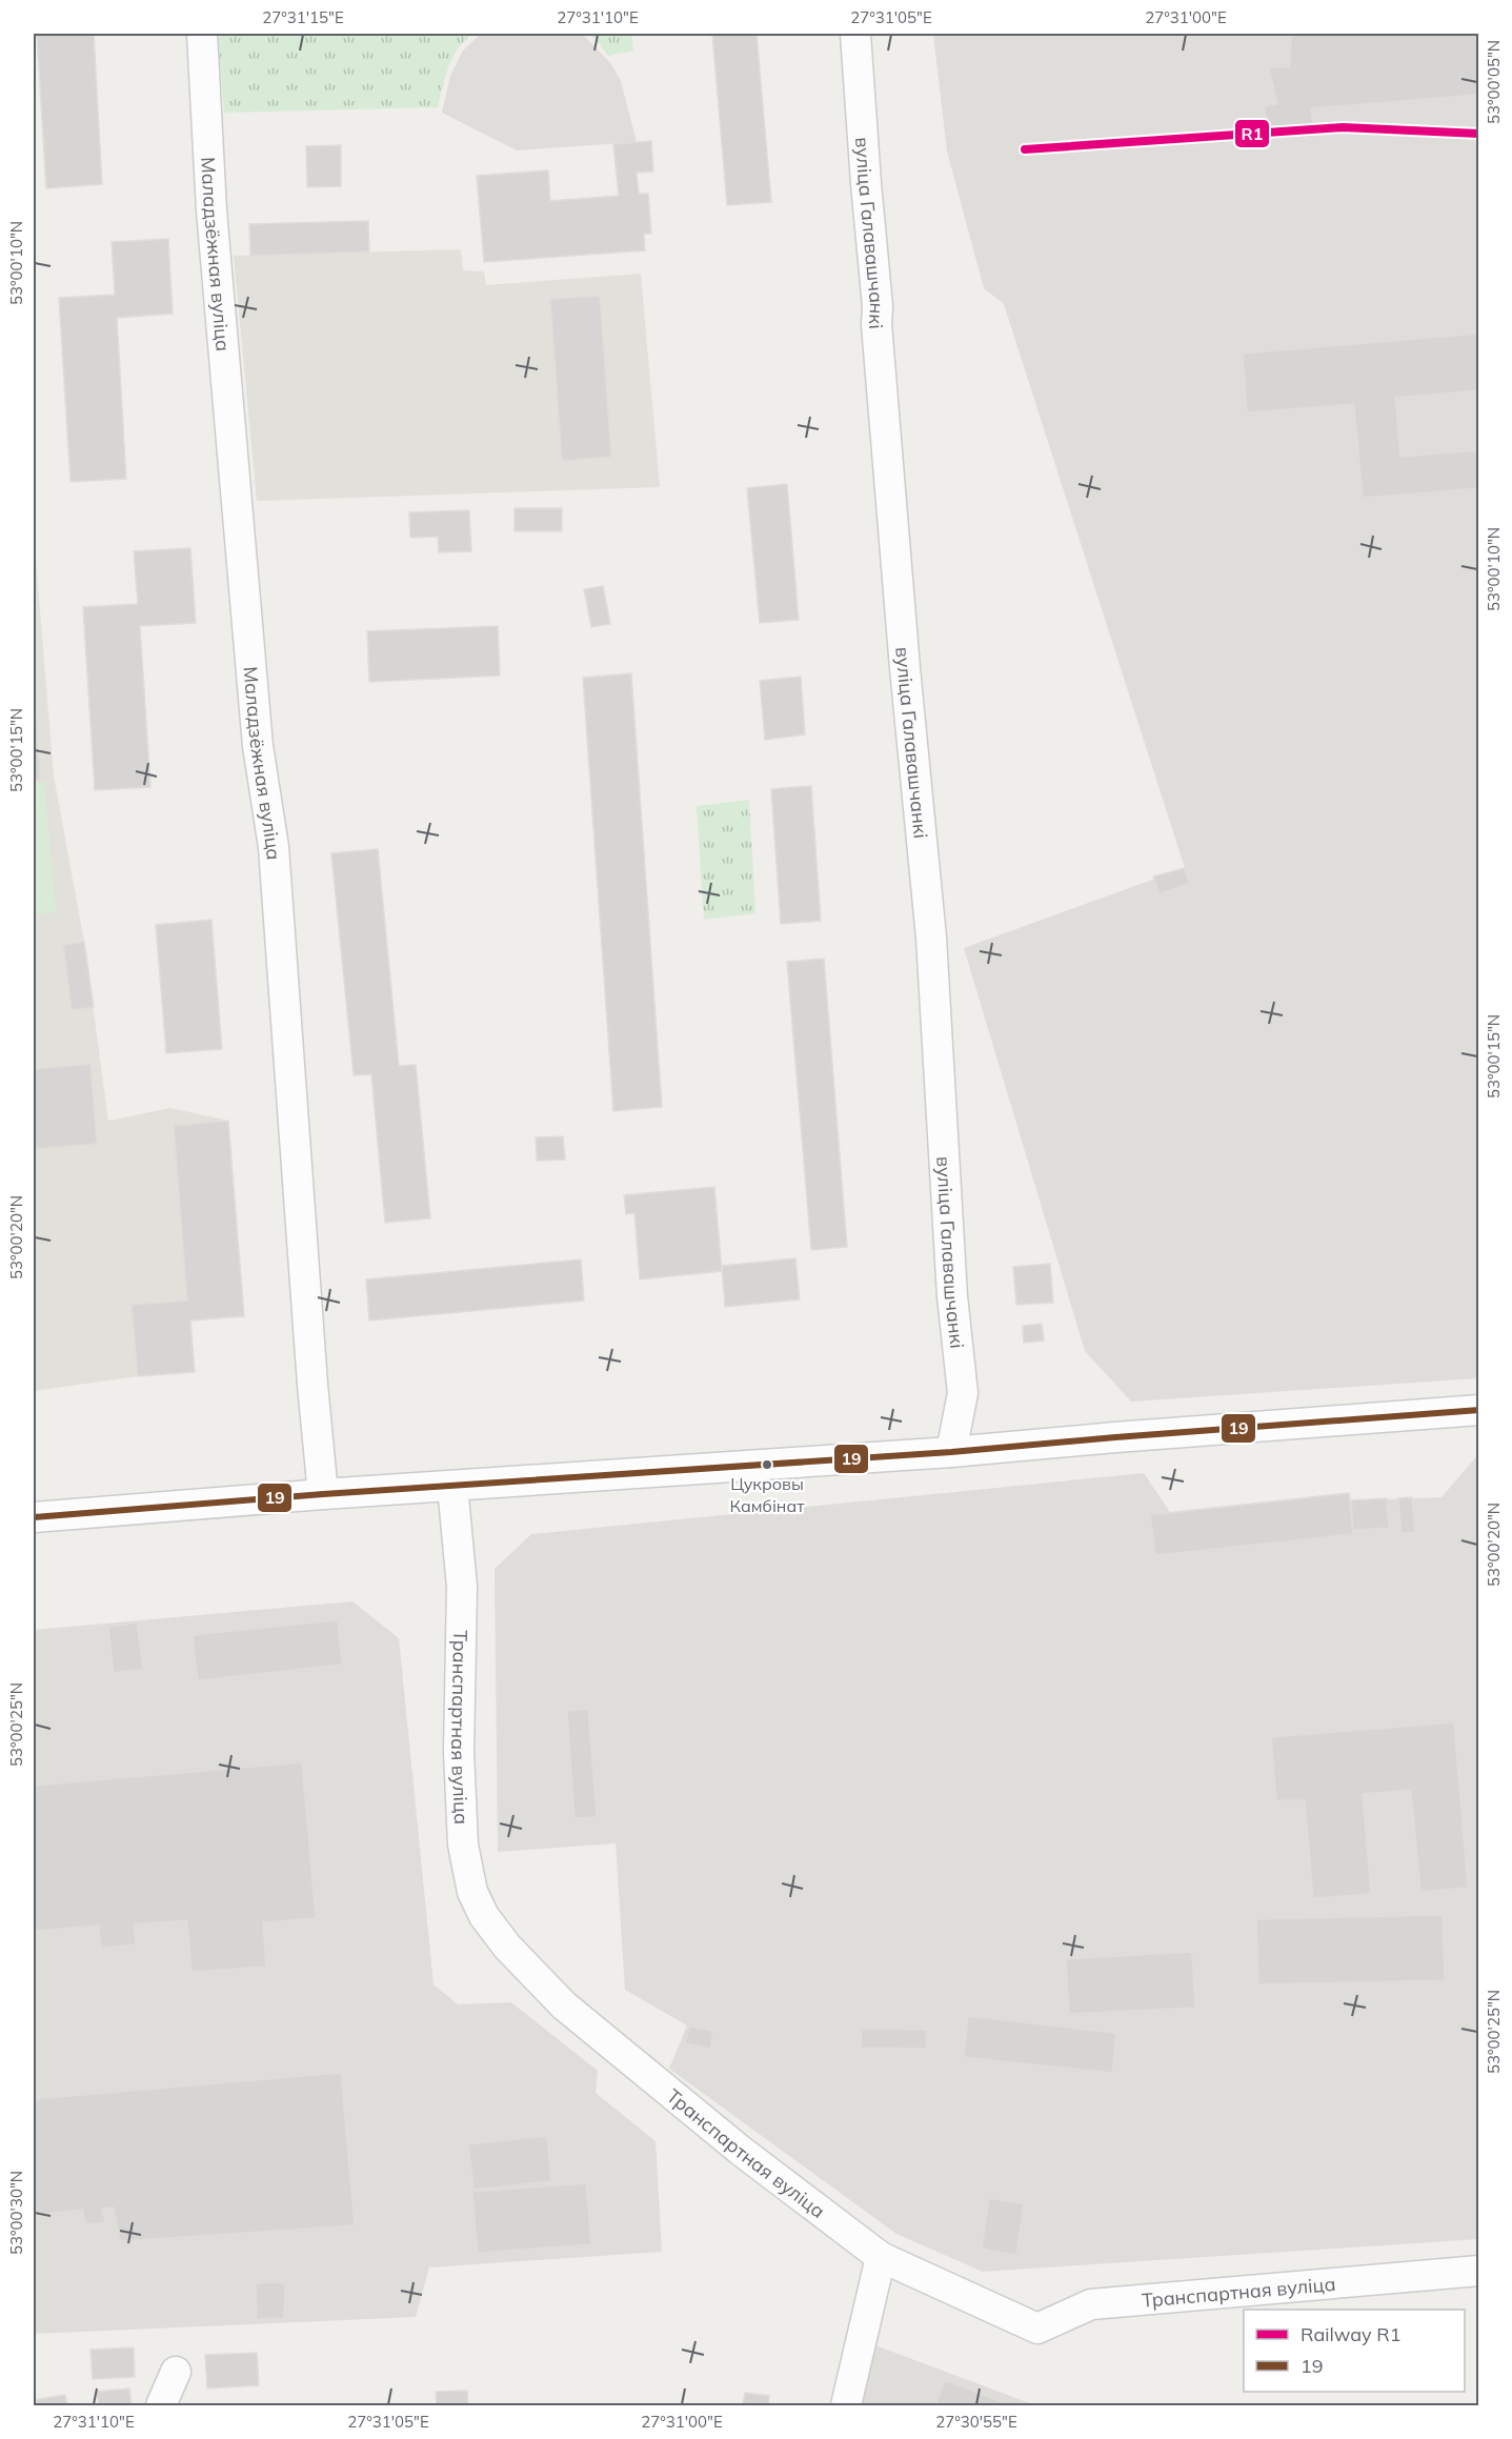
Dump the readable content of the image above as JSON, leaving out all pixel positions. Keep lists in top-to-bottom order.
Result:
{
  "streets": {
    "street": ["вуліца Галавашчанкі", "Маладзёжная вуліца", "Транспартная вуліца"]
  },
  "places": ["Цукровы Камбінат"],
  "lines": ["rail line R1", "transit line 19"],
  "legend": ["Railway R1", "19"],
  "coordinates": [
    "27°31'15\"E",
    "27°31'10\"E",
    "27°31'05\"E",
    "27°31'00\"E",
    "53°00'05\"N",
    "53°00'10\"N",
    "53°00'15\"N",
    "53°00'20\"N",
    "53°00'25\"N",
    "53°00'30\"N",
    "27°30'55\"E"
  ]
}
